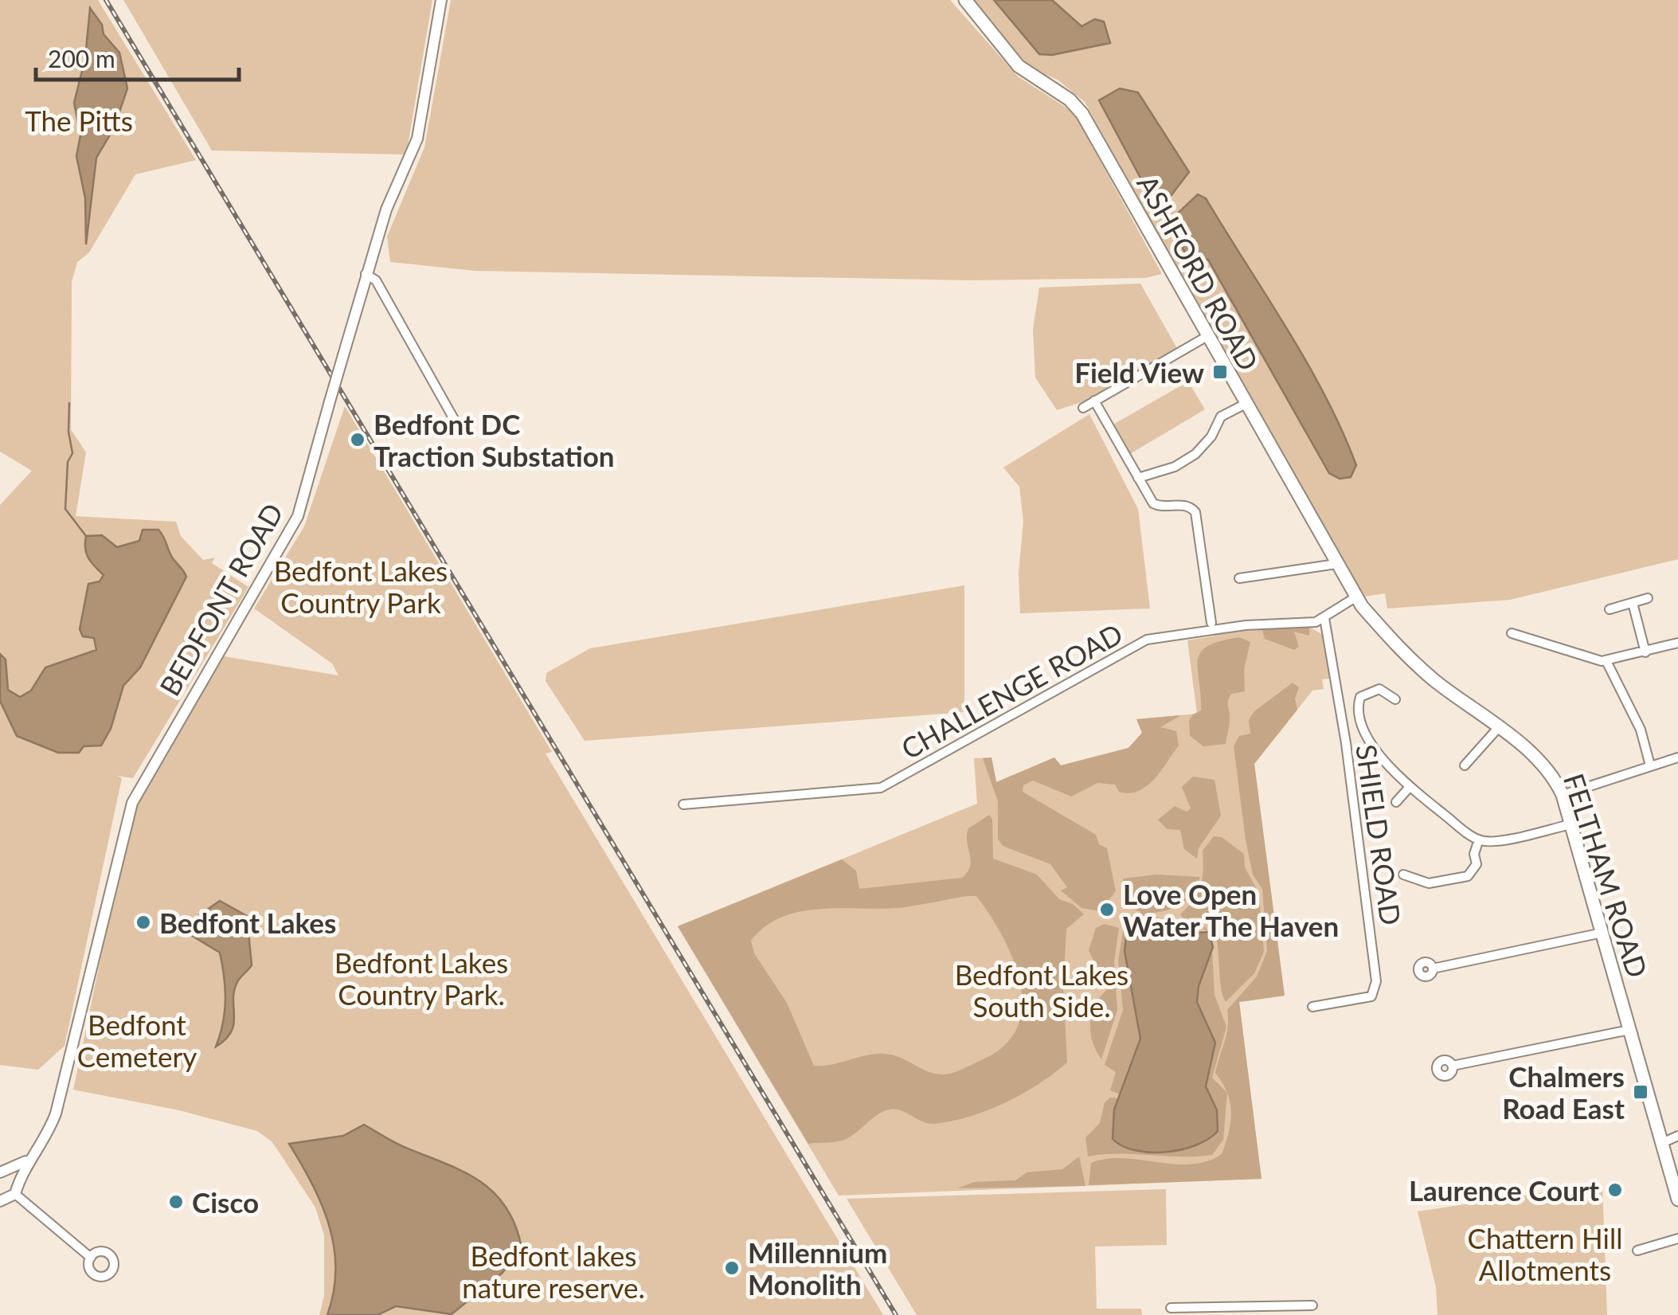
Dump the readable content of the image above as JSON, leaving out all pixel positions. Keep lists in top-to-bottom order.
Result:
{
  "streets": {
    "main road": ["ASHFORD ROAD", "FELTHAM ROAD"],
    "street": ["BEDFONT ROAD", "CHALLENGE ROAD", "SHIELD ROAD"]
  },
  "crossings": [
    ["ASHFORD ROAD", "CHALLENGE ROAD"],
    ["ASHFORD ROAD", "FELTHAM ROAD"],
    ["CHALLENGE ROAD", "SHIELD ROAD"],
    ["CHALLENGE ROAD", "FELTHAM ROAD"]
  ],
  "parks": [
    "The Pitts",
    "Bedfont Lakes Country Park",
    "Bedfont Lakes Country Park.",
    "Bedfont Lakes South Side.",
    "Bedfont Cemetery",
    "Chattern Hill Allotments",
    "Bedfont lakes nature reserve."
  ],
  "places": {
    "transit": ["Field View", "Chalmers Road East"],
    "other": [
      "Bedfont DC Traction Substation",
      "Love Open Water The Haven",
      "Bedfont Lakes",
      "Laurence Court",
      "Cisco",
      "Millennium Monolith"
    ]
  },
  "scale_bar": "200 m"
}
